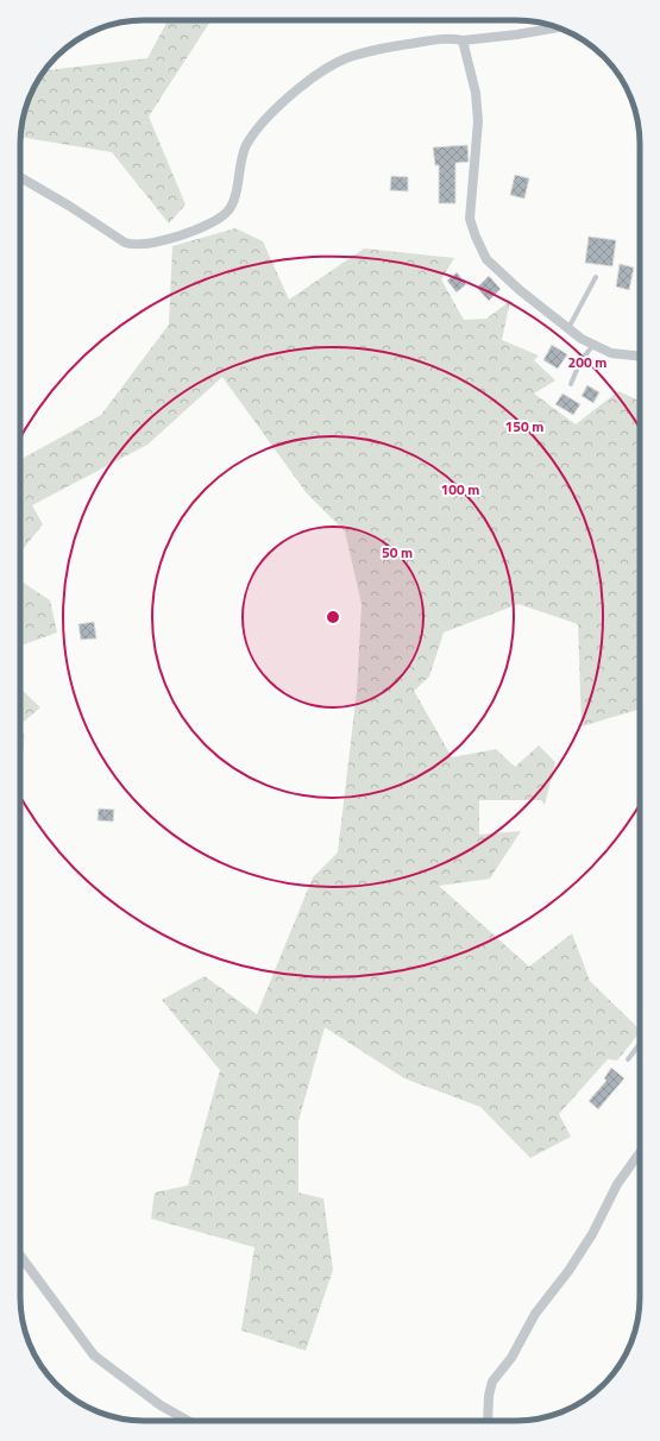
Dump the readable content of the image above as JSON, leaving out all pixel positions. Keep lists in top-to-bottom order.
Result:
{
  "rings": [
    "200 m",
    "150 m",
    "100 m",
    "50 m"
  ]
}
